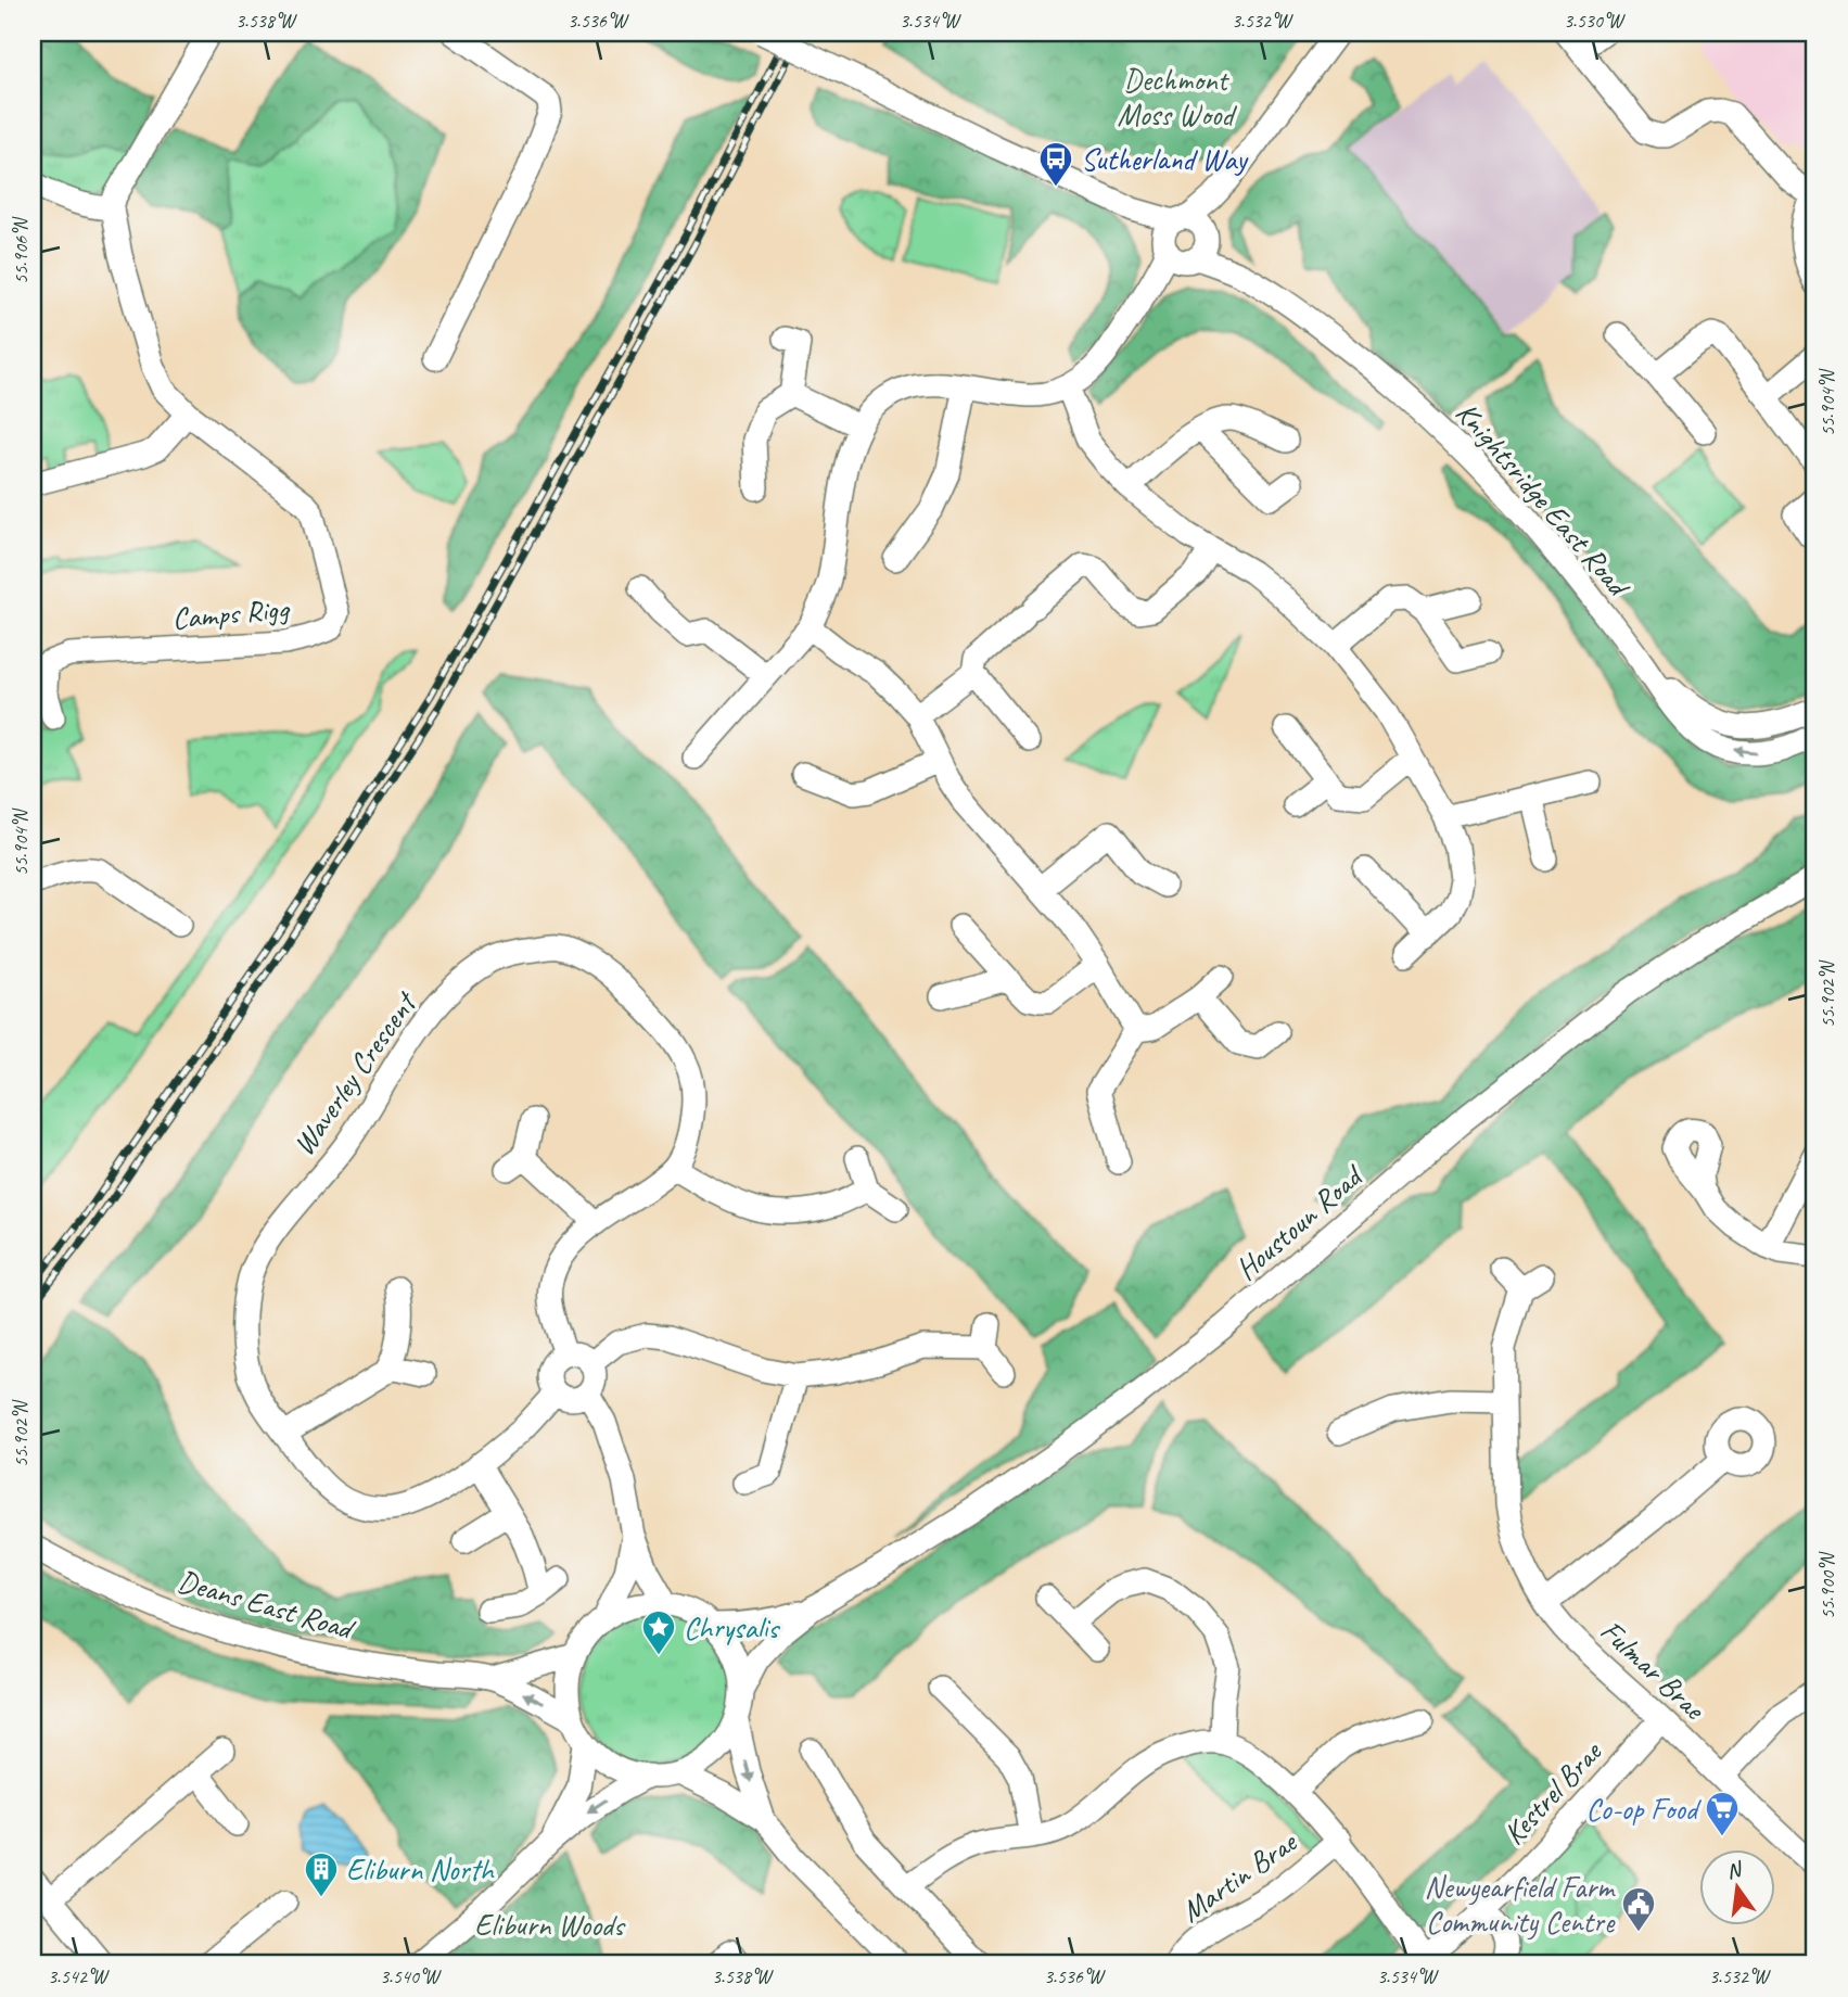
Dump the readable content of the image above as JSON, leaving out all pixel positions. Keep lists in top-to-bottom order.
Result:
{
  "streets": {
    "street": [
      "Knightsridge East Road",
      "Camps Rigg",
      "Waverley Crescent",
      "Houstoun Road",
      "Deans East Road",
      "Fulmar Brae",
      "Kestrel Brae",
      "Martin Brae"
    ]
  },
  "crossings": [
    ["Houstoun Road", "Deans East Road"],
    ["Fulmar Brae", "Kestrel Brae"],
    ["Kestrel Brae", "Martin Brae"]
  ],
  "parks": ["Dechmont Moss Wood", "Eliburn Woods"],
  "places": {
    "bus stop": ["Sutherland Way"],
    "place": ["Chrysalis"],
    "supermarket": ["Co-op Food"],
    "building": ["Eliburn North"],
    "public building": ["Newyearfield Farm Community Centre"]
  },
  "north": "top",
  "coordinates": [
    "3.538°W",
    "3.536°W",
    "3.534°W",
    "3.532°W",
    "3.530°W",
    "55.906°N",
    "55.904°N",
    "55.902°N",
    "55.900°N",
    "3.542°W",
    "3.540°W"
  ]
}
